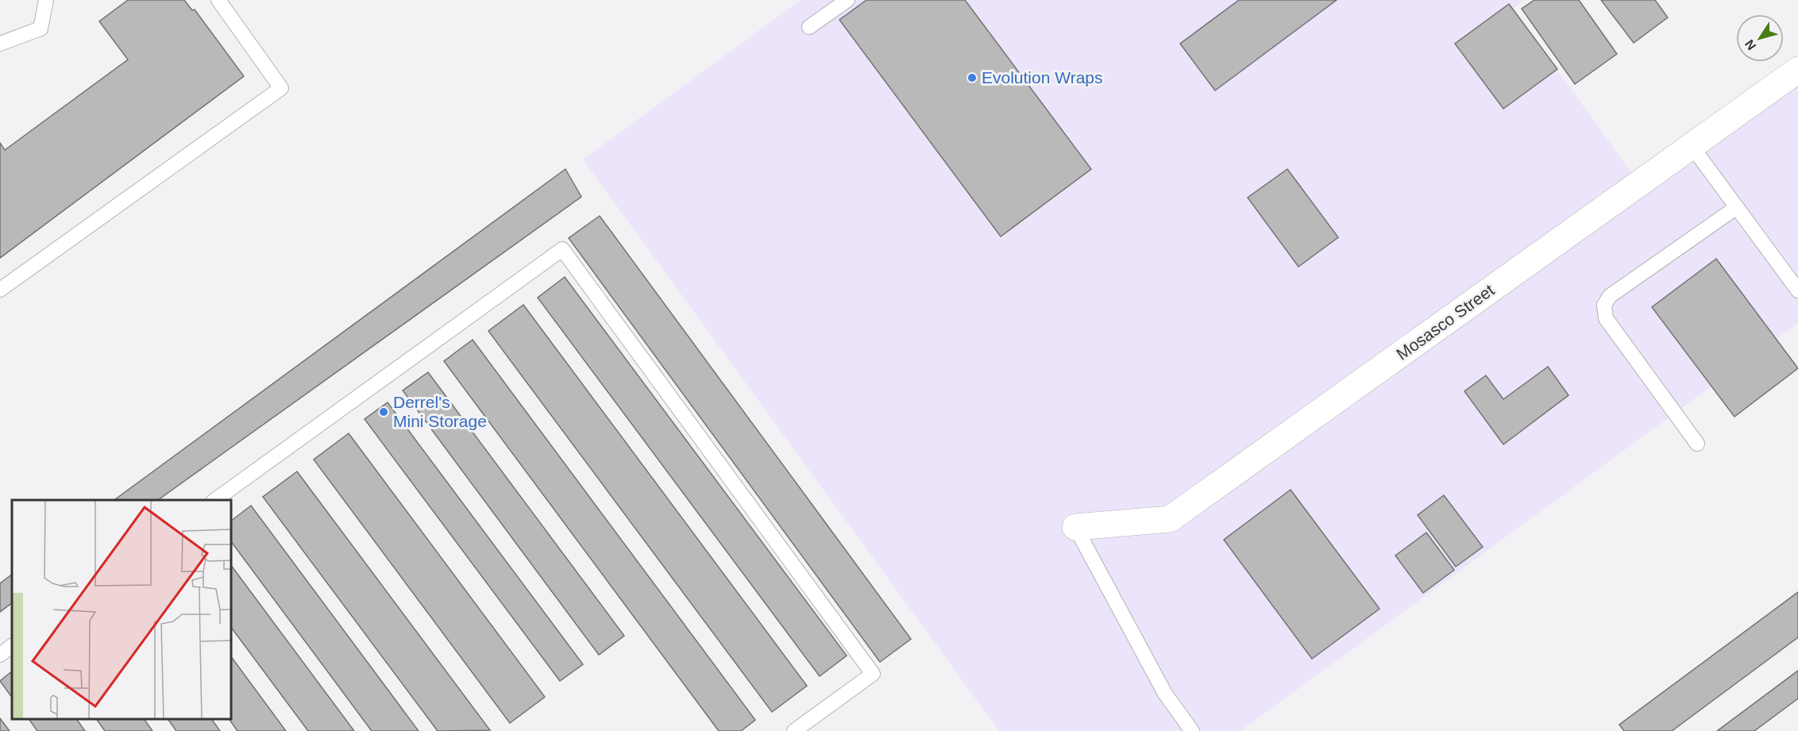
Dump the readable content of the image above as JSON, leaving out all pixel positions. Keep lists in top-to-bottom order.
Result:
{
  "streets": {
    "street": ["Mosasco Street"]
  },
  "places": ["Evolution Wraps", "Derrel's Mini Storage"],
  "north": "bottom left"
}
